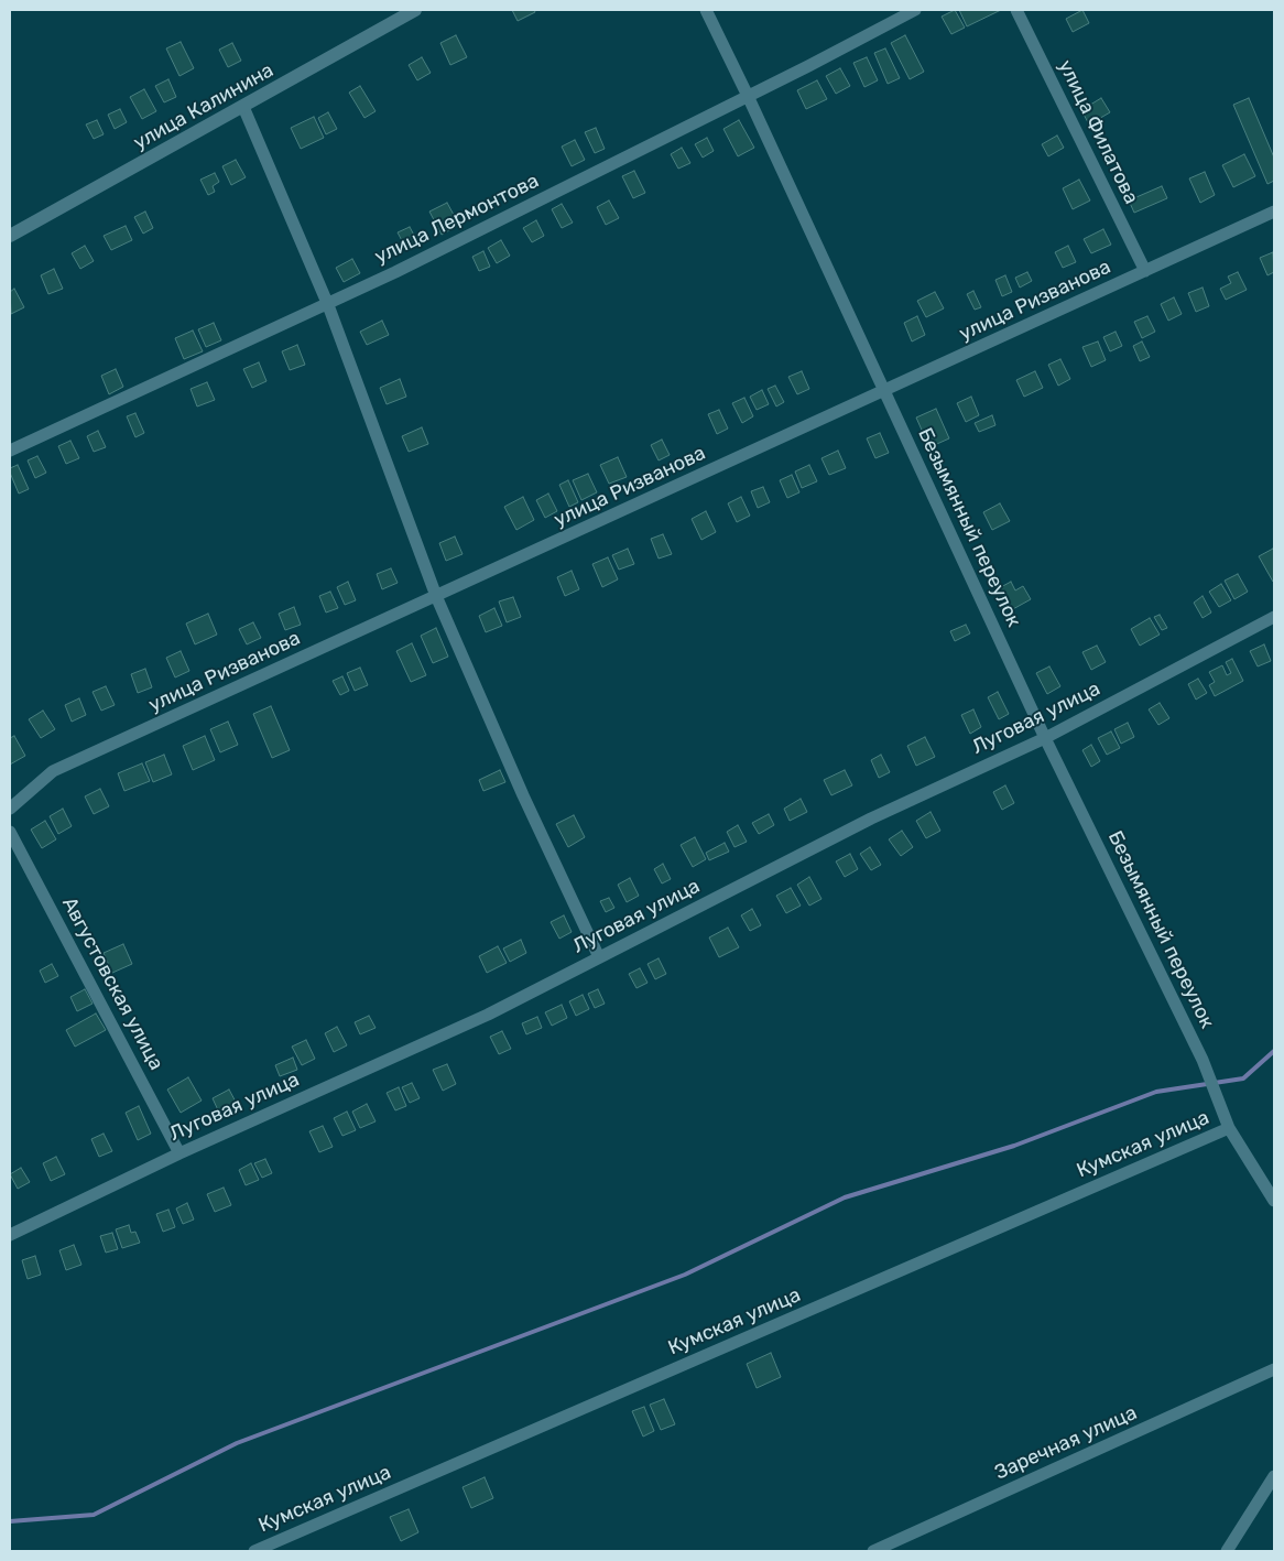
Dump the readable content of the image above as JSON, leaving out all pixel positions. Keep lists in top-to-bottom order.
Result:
{
  "streets": {
    "street": [
      "улица Калинина",
      "улица Филатова",
      "улица Лермонтова",
      "улица Ризванова",
      "Безымянный переулок",
      "Луговая улица",
      "Августовская улица",
      "Кумская улица",
      "Заречная улица"
    ]
  },
  "crossings": [
    ["улица Филатова", "улица Ризванова"],
    ["улица Лермонтова", "Безымянный переулок"],
    ["улица Ризванова", "Безымянный переулок"],
    ["Безымянный переулок", "Луговая улица"],
    ["Безымянный переулок", "Кумская улица"],
    ["Луговая улица", "Августовская улица"]
  ]
}
